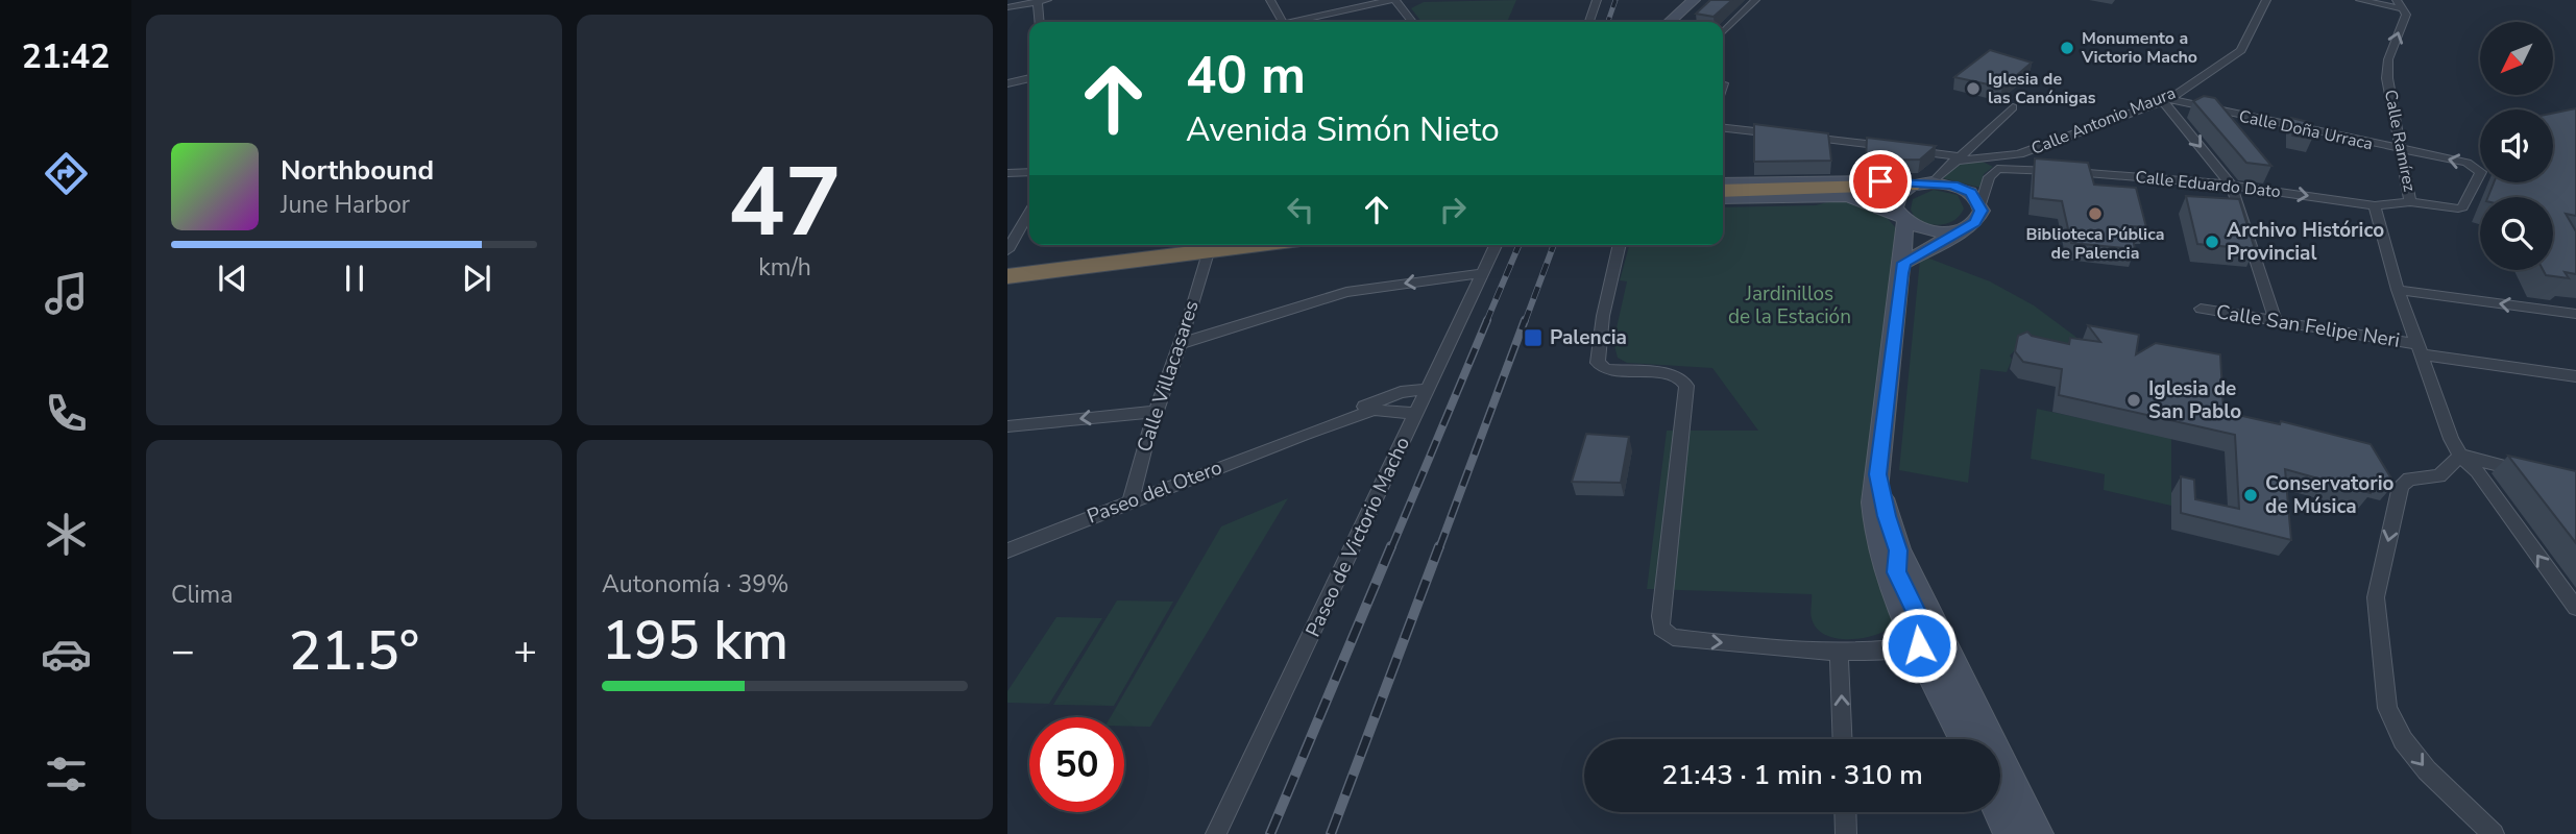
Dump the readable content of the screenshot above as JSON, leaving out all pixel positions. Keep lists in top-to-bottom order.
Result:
{
  "streets": {
    "street": [
      "Calle Antonio Maura",
      "Calle Doña Urraca",
      "Calle Ramírez",
      "Calle Eduardo Dato",
      "Calle San Felipe Neri",
      "Calle Villacasares",
      "Paseo del Otero",
      "Paseo de Victorio Macho"
    ]
  },
  "crossings": [
    ["Calle Antonio Maura", "Calle Doña Urraca"],
    ["Calle Doña Urraca", "Calle Ramírez"],
    ["Calle Doña Urraca", "Calle Eduardo Dato"],
    ["Calle Ramírez", "Calle Eduardo Dato"],
    ["Calle Villacasares", "Paseo del Otero"],
    ["Paseo del Otero", "Paseo de Victorio Macho"]
  ],
  "one_way": ["Calle Ramírez"],
  "parks": ["Jardinillos de la Estación"],
  "places": {
    "other": [
      "Monumento a Victorio Macho",
      "Iglesia de las Canónigas",
      "Biblioteca Pública de Palencia",
      "Archivo Histórico Provincial",
      "Iglesia de San Pablo",
      "Conservatorio de Música"
    ],
    "transit": ["Palencia"]
  },
  "north": "bottom left",
  "page": {
    "tabs": "21:42",
    "tile": [
      ["47", "km/h"],
      "Clima",
      ["Autonomía · 39%", "195 km"]
    ],
    "turn": ["40 m", "Avenida Simón Nieto"],
    "song": ["Northbound", "June Harbor"],
    "heat": ["−", "21.5°", "+"],
    "limit": "50",
    "trip": "21:43 · 1 min · 310 m"
  }
}
